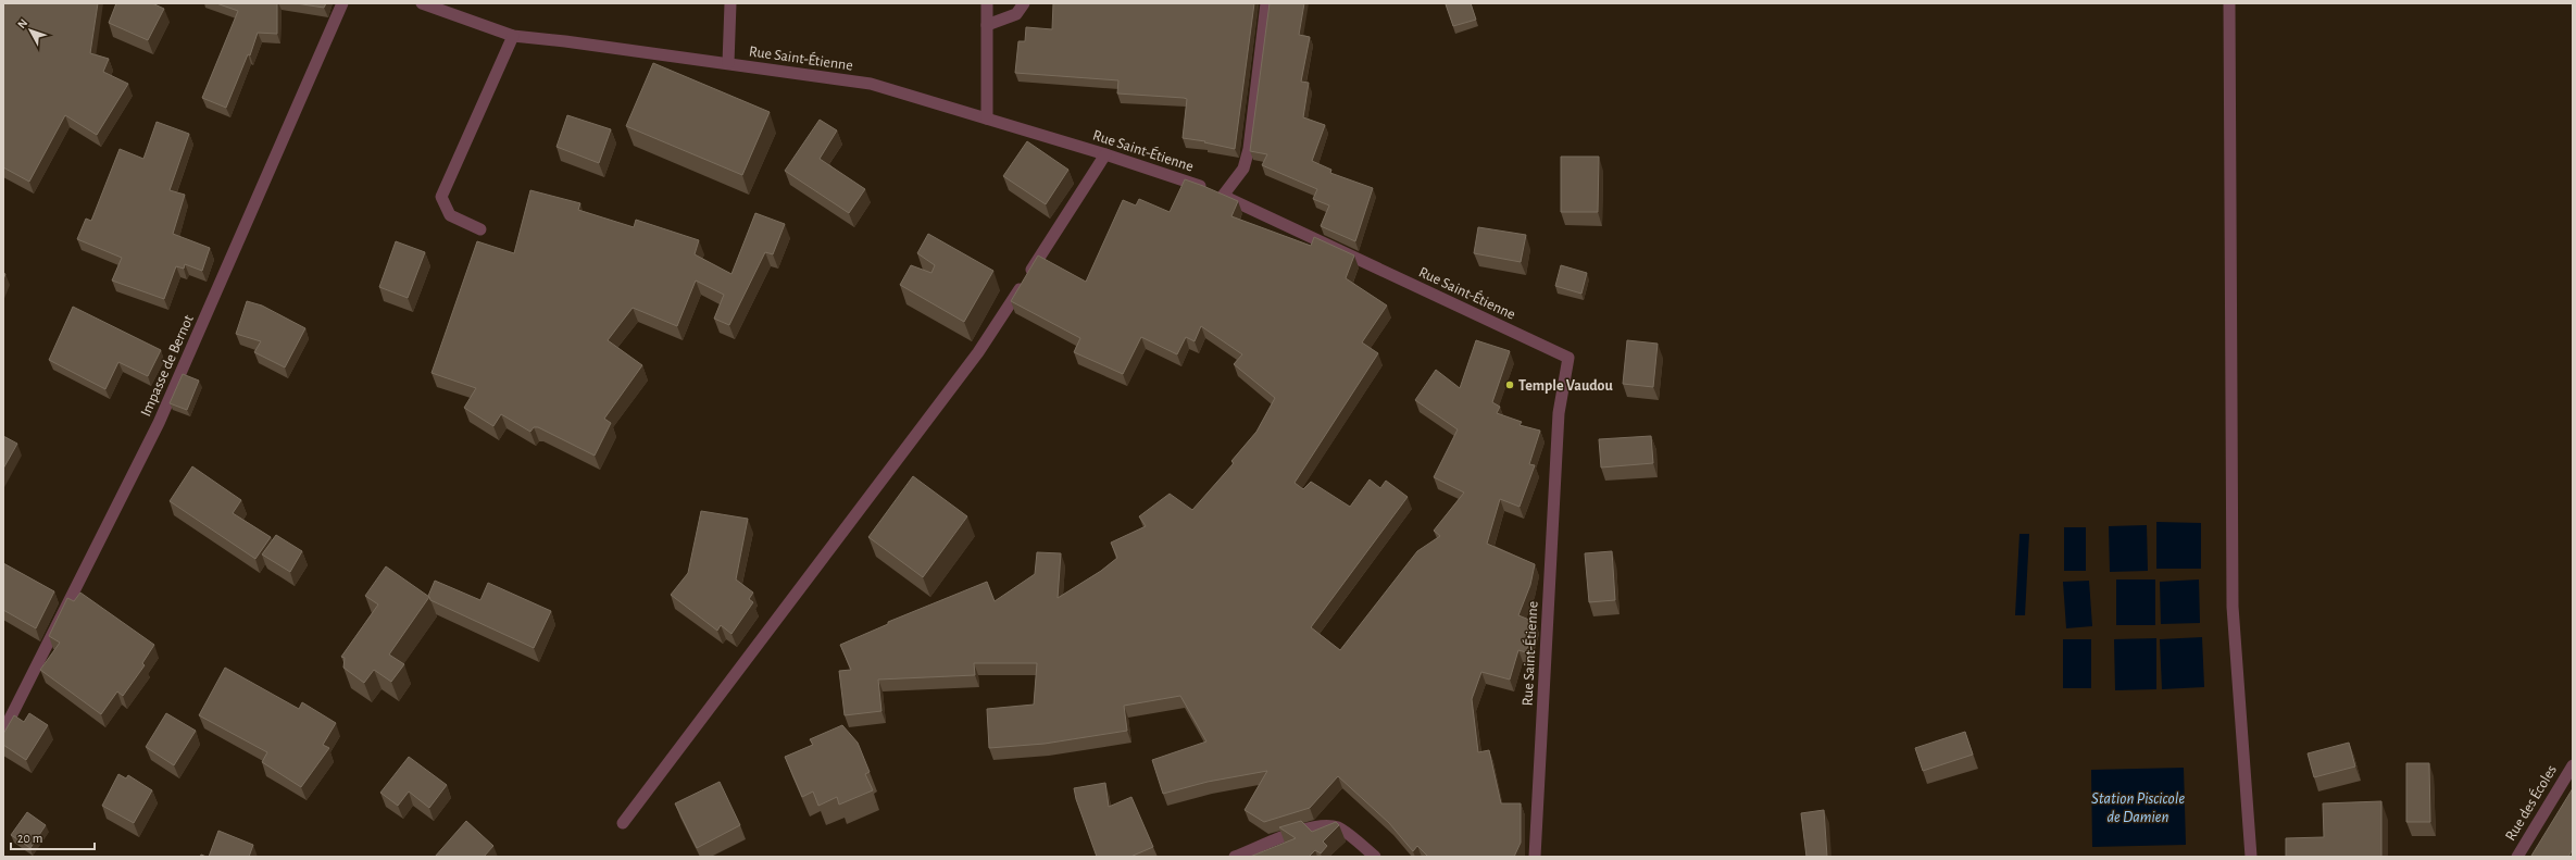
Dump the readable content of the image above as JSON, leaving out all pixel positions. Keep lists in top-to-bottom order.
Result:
{
  "streets": {
    "street": ["Rue Saint-Étienne", "Impasse de Bernot", "Rue des Écoles"]
  },
  "water": ["Station Piscicole de Damien"],
  "places": ["Temple Vaudou"],
  "scale_bar": "20 m",
  "north": "top left"
}
